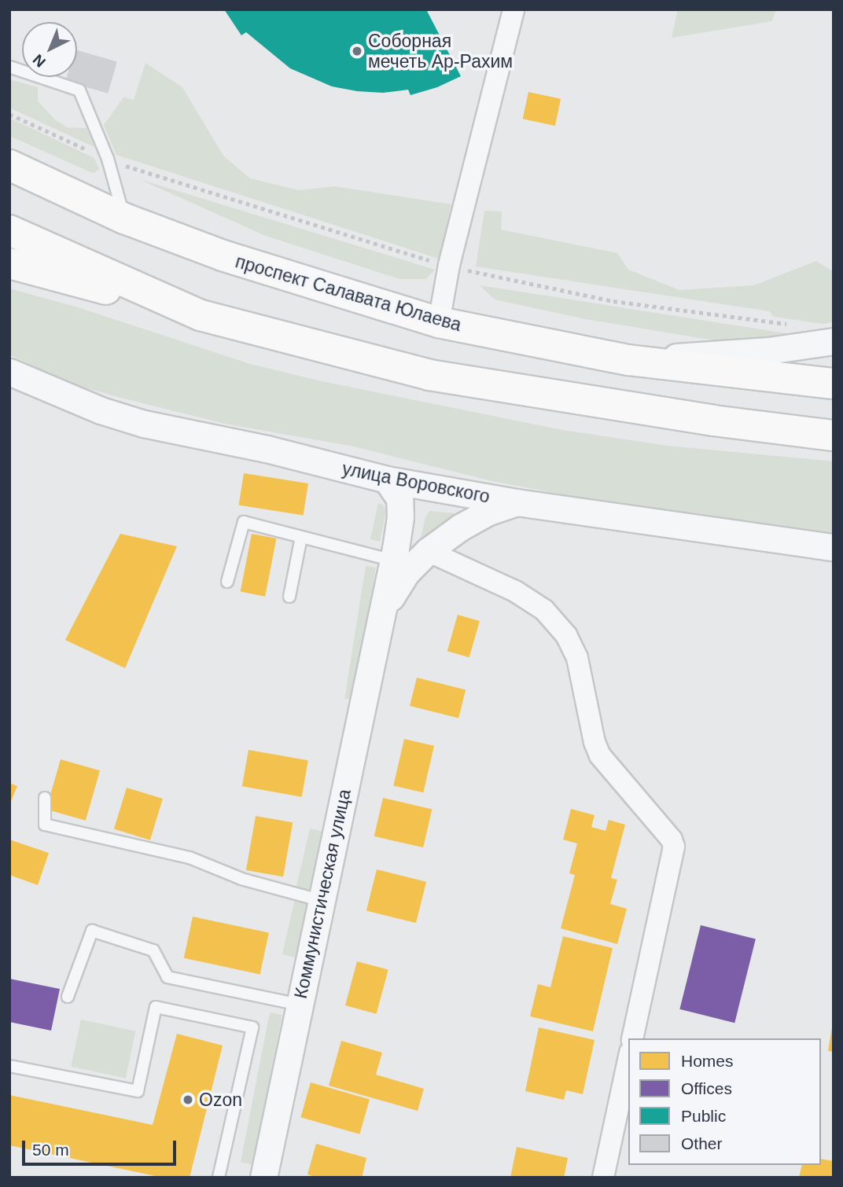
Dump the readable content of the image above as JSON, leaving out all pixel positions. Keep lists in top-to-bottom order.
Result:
{
  "streets": {
    "main road": ["проспект Салавата Юлаева"],
    "street": ["улица Воровского", "Коммунистическая улица"]
  },
  "crossings": [
    ["улица Воровского", "Коммунистическая улица"]
  ],
  "places": ["Соборная мечеть Ар-Рахим", "Ozon"],
  "legend": [
    "Homes",
    "Offices",
    "Public",
    "Other"
  ],
  "scale_bar": "50 m",
  "north": "bottom left"
}
